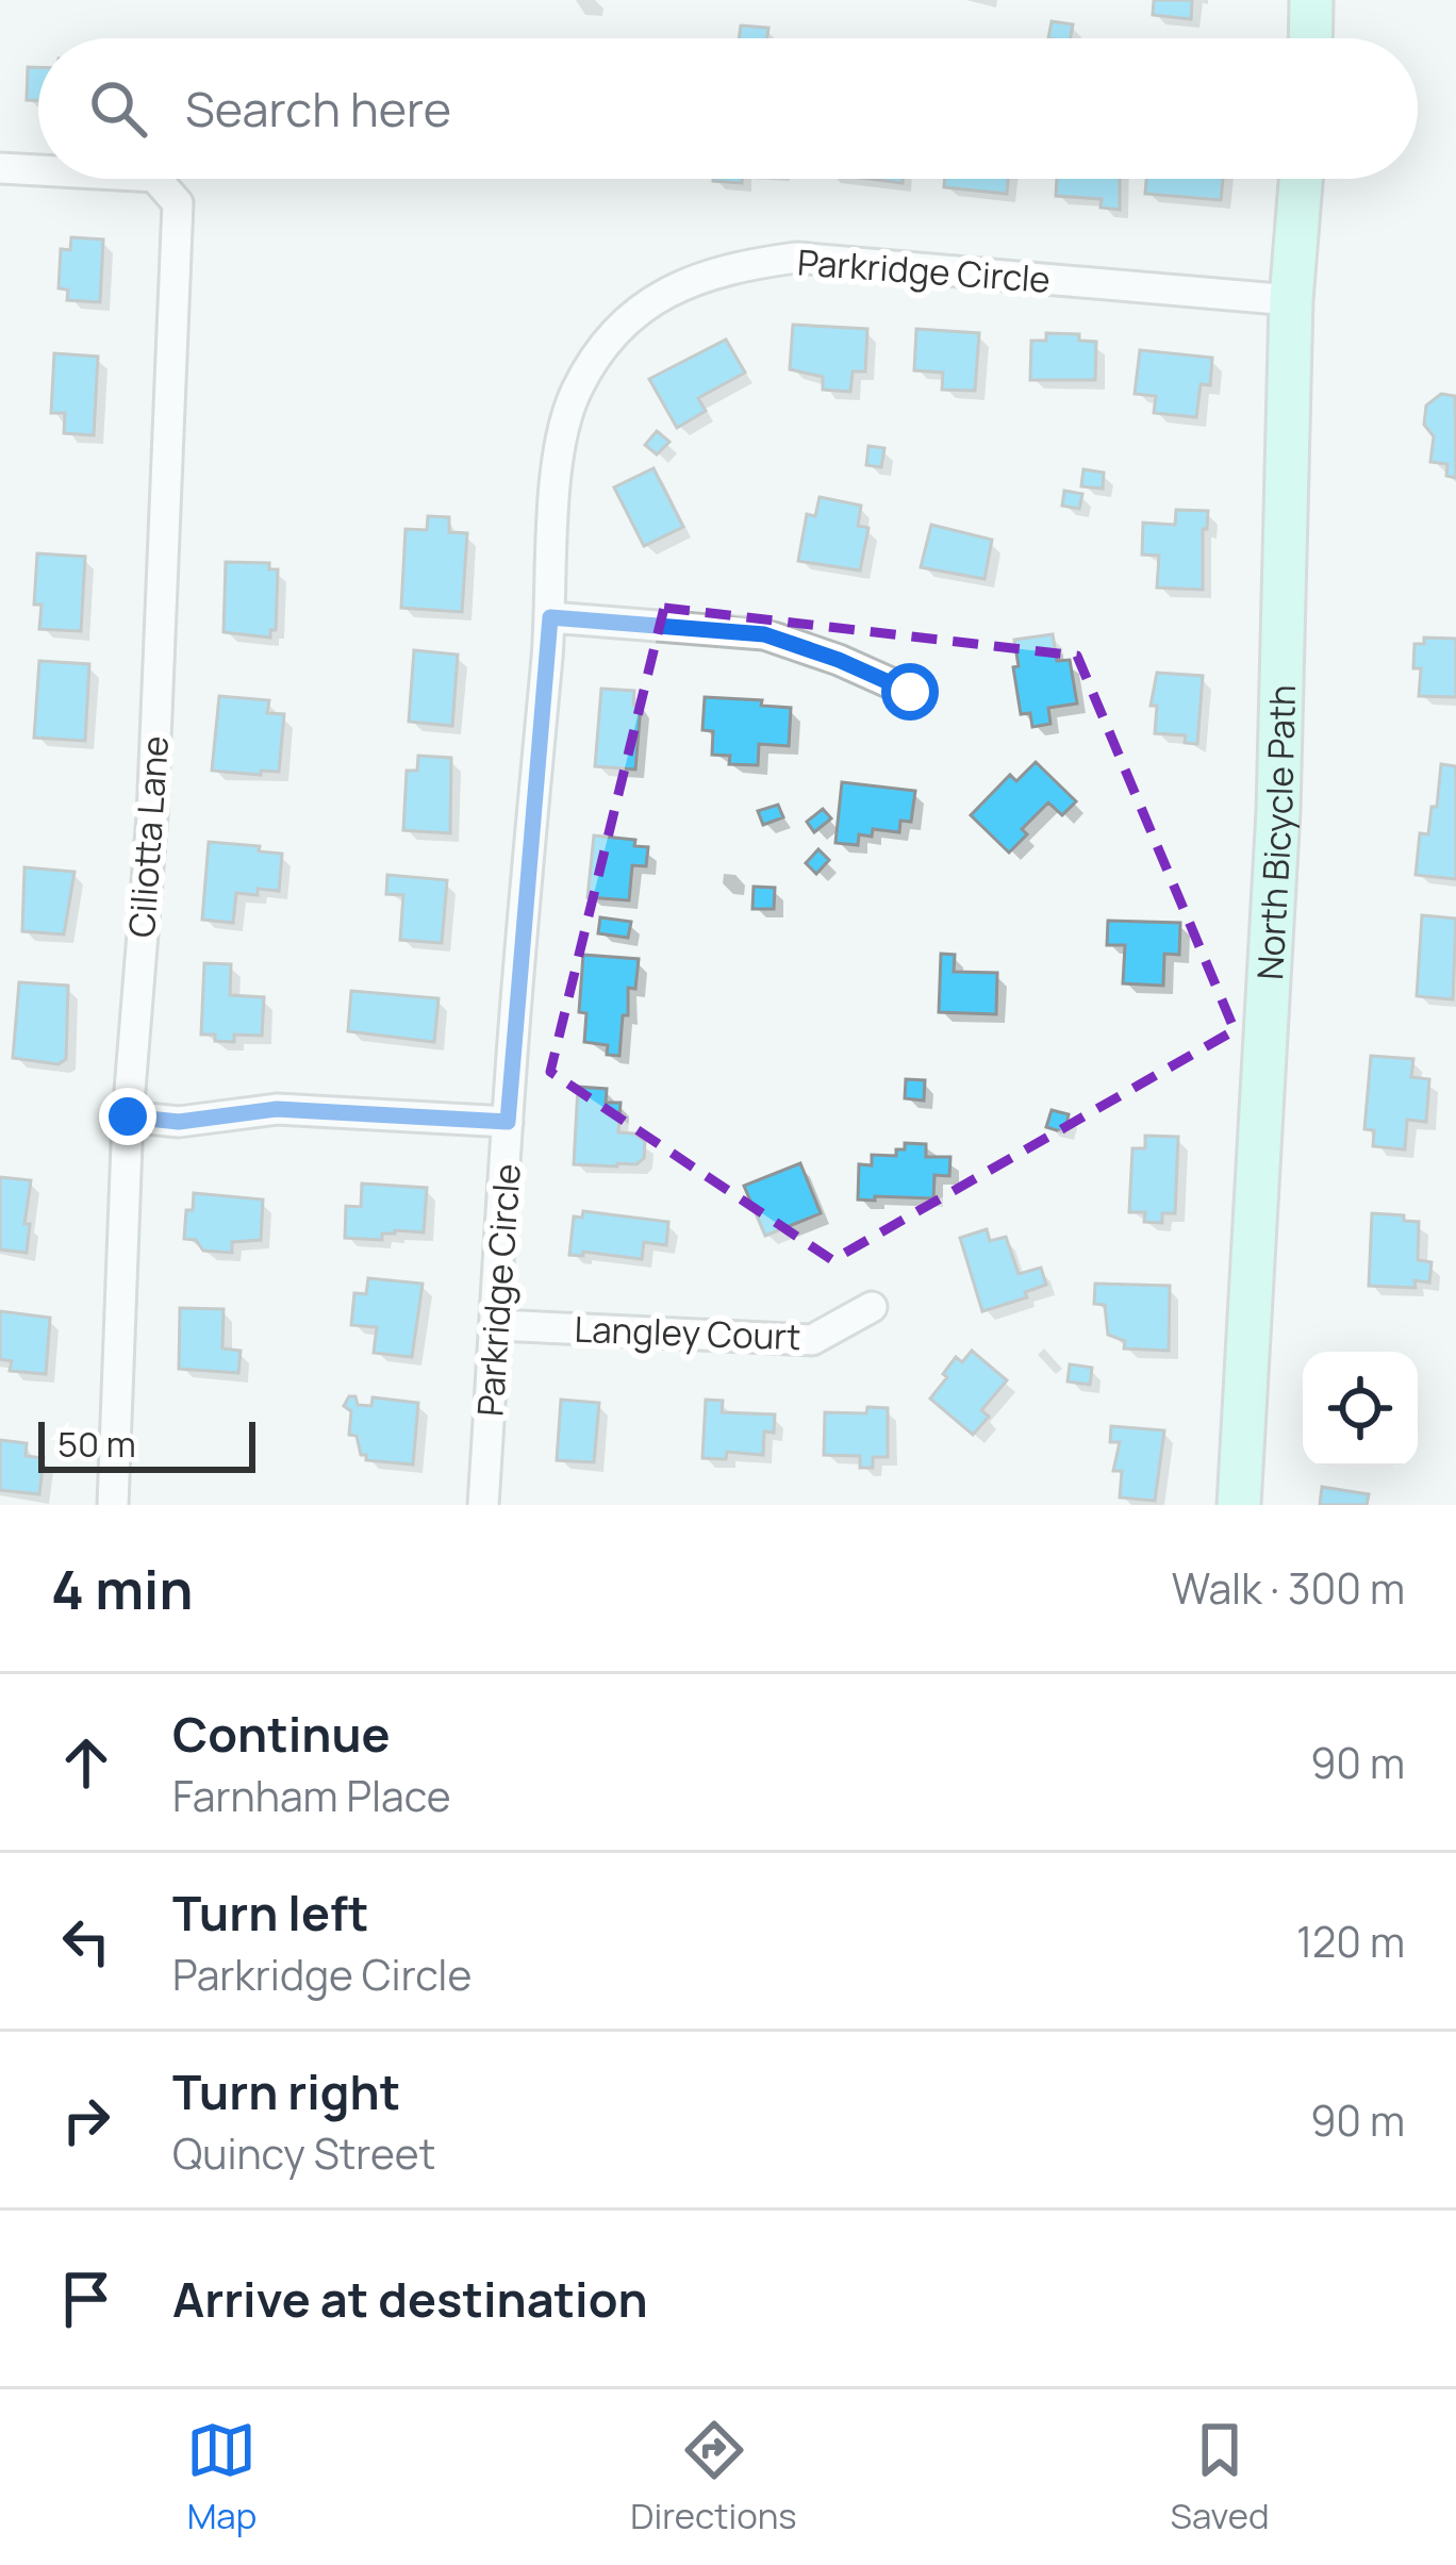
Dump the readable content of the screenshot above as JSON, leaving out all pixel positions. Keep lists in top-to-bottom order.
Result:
{
  "streets": {
    "street": [
      "Parkridge Circle",
      "North Bicycle Path",
      "Ciliotta Lane",
      "Langley Court"
    ]
  },
  "crossings": [
    ["Parkridge Circle", "North Bicycle Path"],
    ["Parkridge Circle", "Langley Court"]
  ],
  "scale_bar": "50 m",
  "page": {
    "search": "Search here",
    "scale": "50 m",
    "heading": ["4 min", "Walk · 300 m"],
    "list": [
      ["Continue", "Farnham Place", "90 m"],
      ["Turn left", "Parkridge Circle", "120 m"],
      ["Turn right", "Quincy Street", "90 m"],
      "Arrive at destination"
    ],
    "nav": ["Map", "Directions", "Saved"]
  }
}
